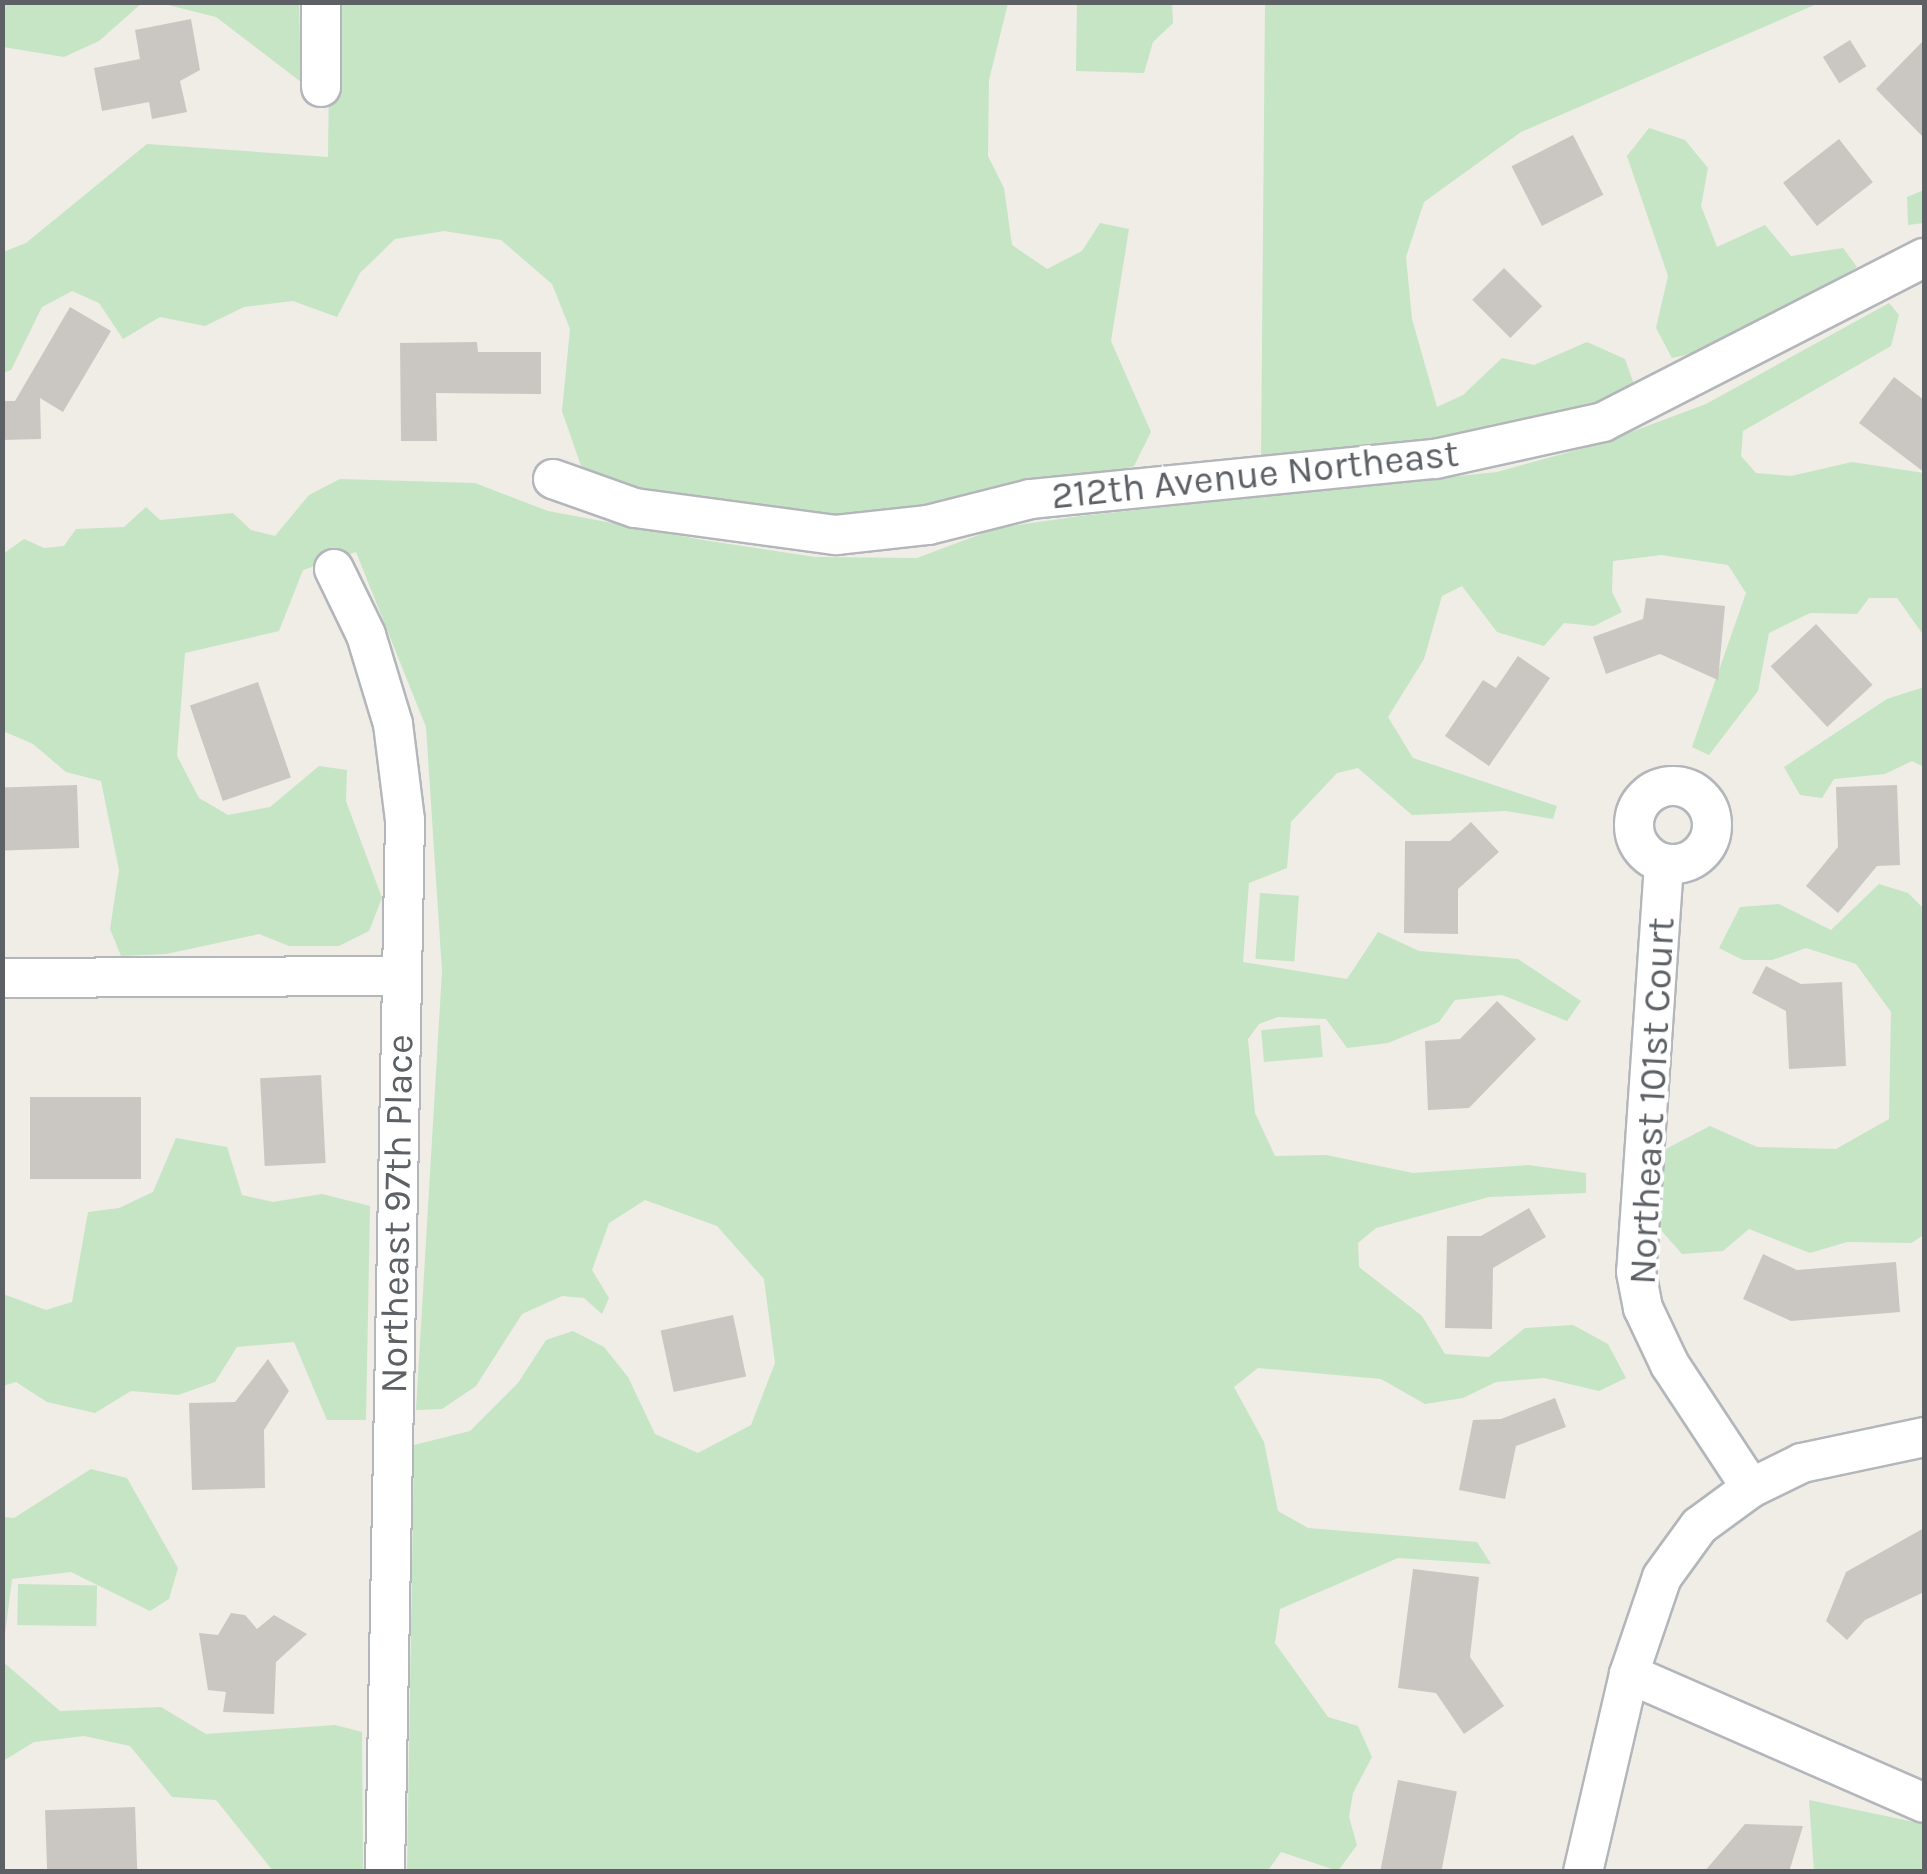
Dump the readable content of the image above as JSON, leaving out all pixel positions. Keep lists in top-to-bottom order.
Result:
{
  "streets": {
    "street": ["212th Avenue Northeast", "Northeast 101st Court", "Northeast 97th Place"]
  }
}
